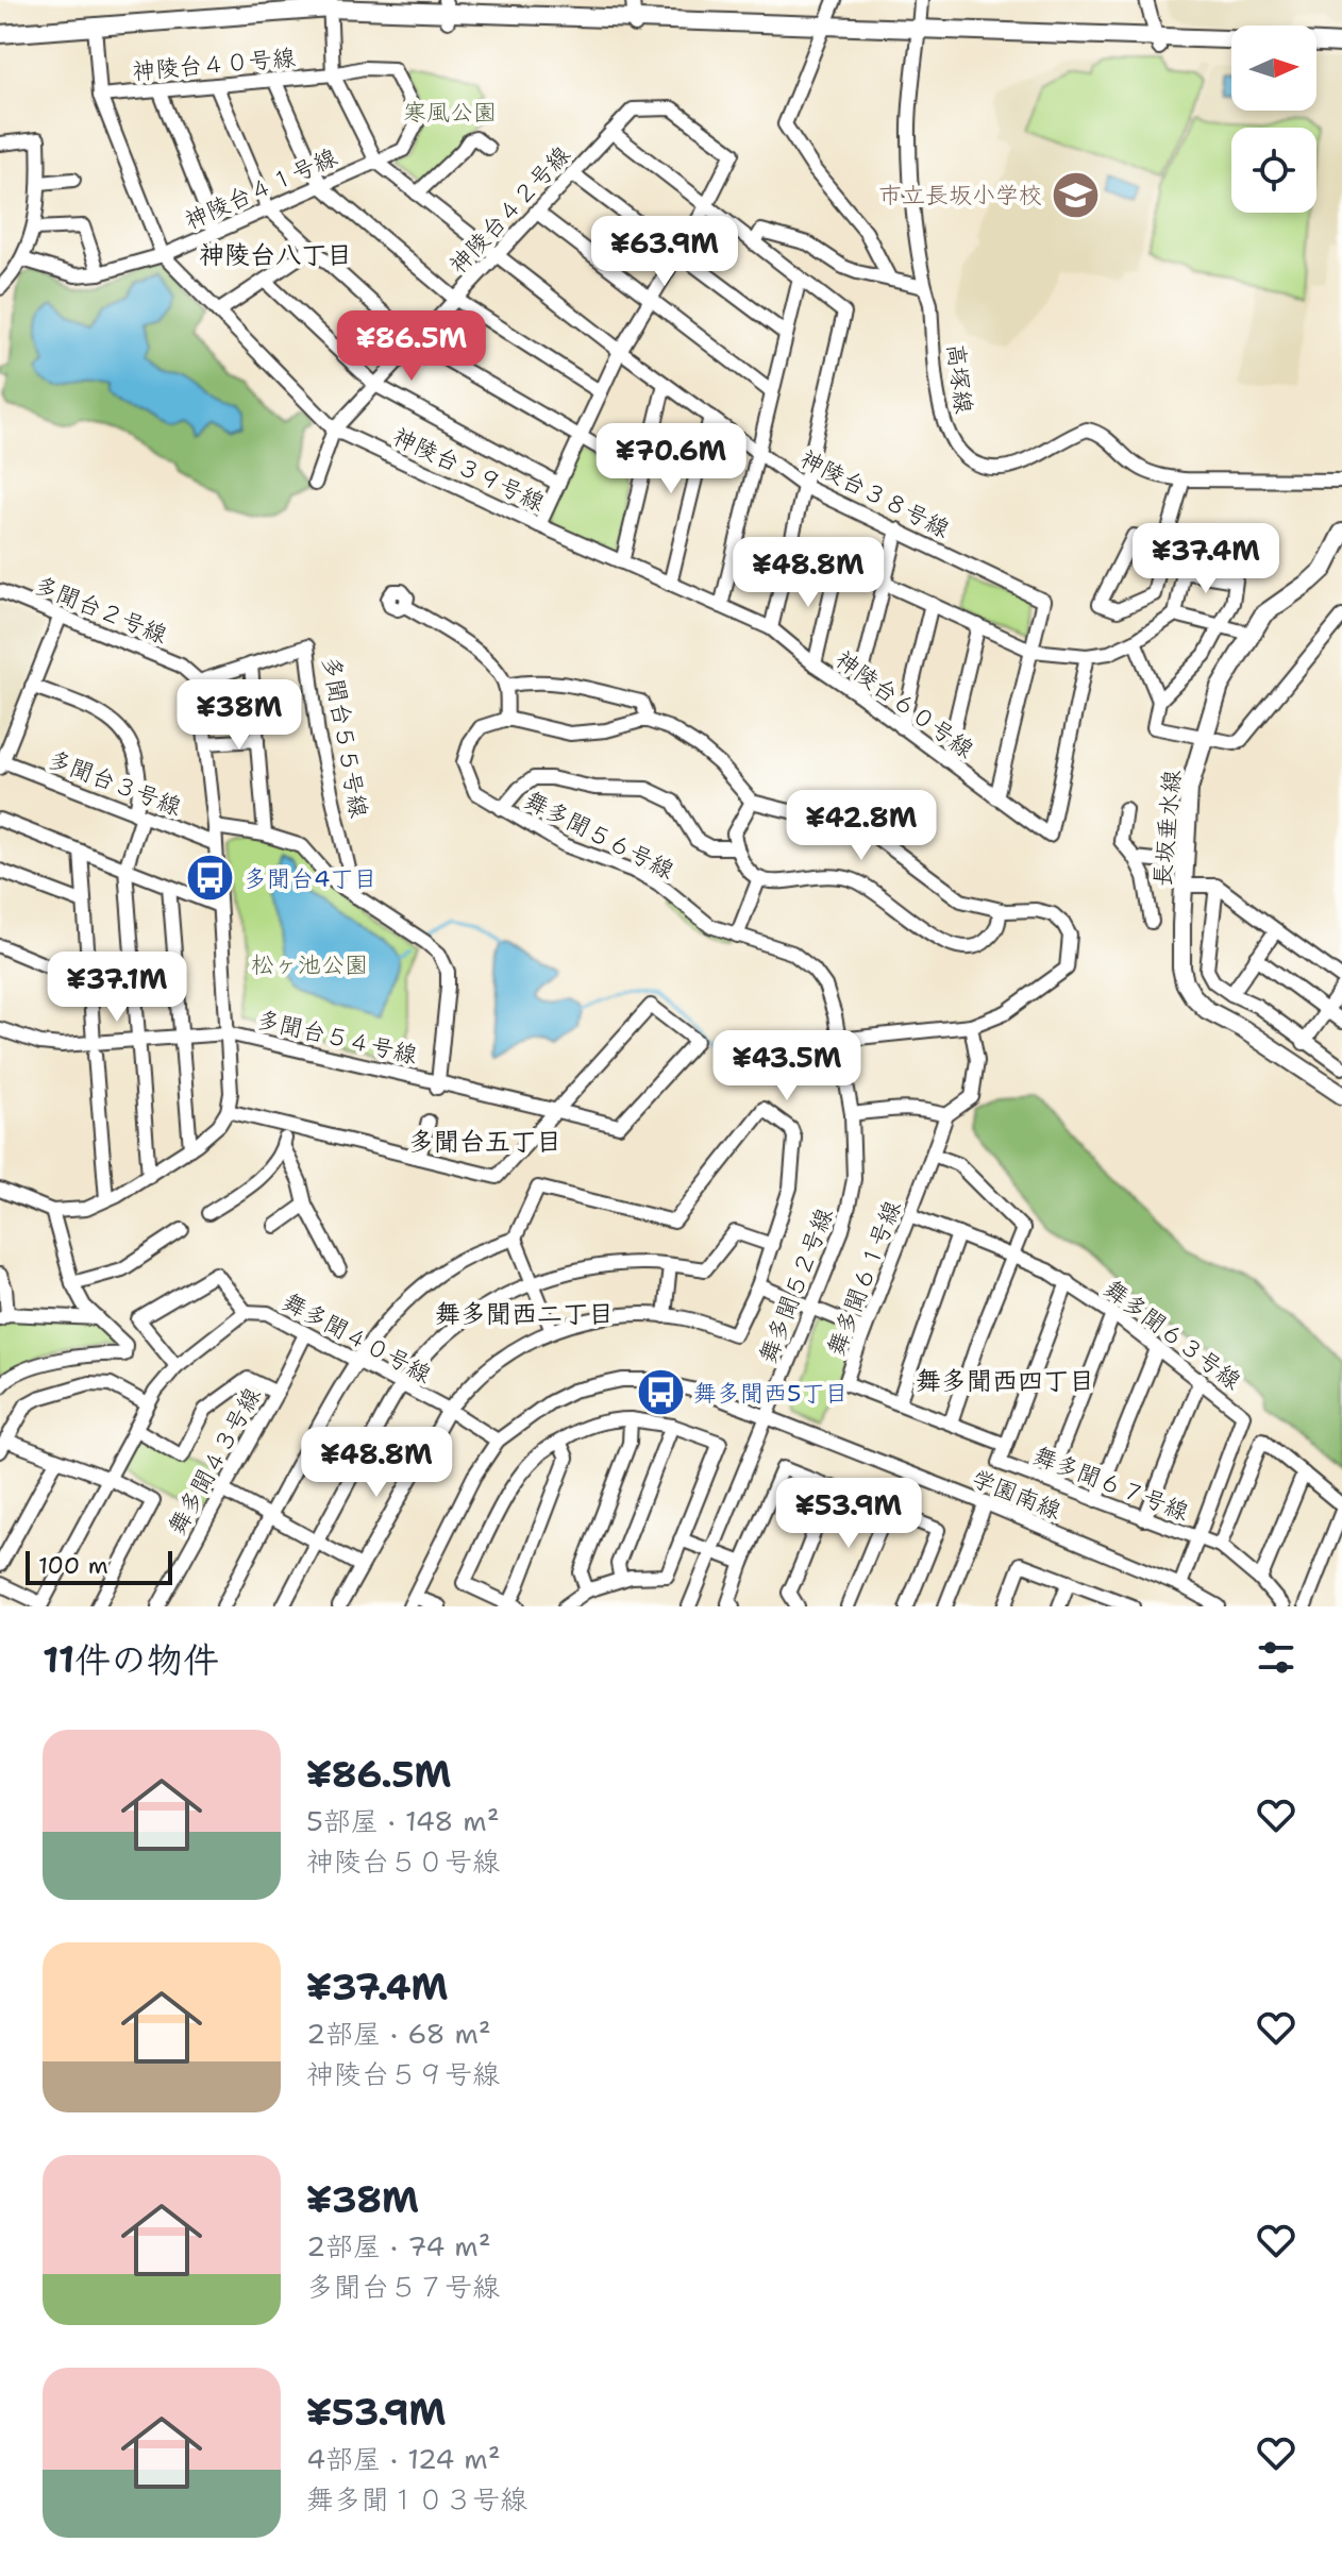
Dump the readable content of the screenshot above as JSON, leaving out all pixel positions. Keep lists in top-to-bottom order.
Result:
{
  "streets": {
    "main road": ["長坂垂水線"],
    "street": [
      "神陵台４０号線",
      "神陵台４１号線",
      "神陵台４２号線",
      "高塚線",
      "神陵台３９号線",
      "神陵台３８号線",
      "多聞台２号線",
      "神陵台６０号線",
      "多聞台５５号線",
      "多聞台３号線",
      "舞多聞５６号線",
      "多聞台５４号線",
      "舞多聞６１号線",
      "舞多聞５２号線",
      "舞多聞６３号線",
      "舞多聞４０号線",
      "舞多聞４３号線",
      "舞多聞６７号線",
      "学園南線"
    ]
  },
  "crossings": [
    ["神陵台４０号線", "神陵台４１号線"],
    ["神陵台４０号線", "神陵台３９号線"],
    ["神陵台４０号線", "神陵台３８号線"],
    ["神陵台４１号線", "神陵台３９号線"],
    ["神陵台４１号線", "神陵台３８号線"],
    ["神陵台４２号線", "神陵台３９号線"],
    ["神陵台４２号線", "神陵台３８号線"],
    ["神陵台３９号線", "神陵台６０号線"],
    ["神陵台３８号線", "神陵台６０号線"],
    ["多聞台２号線", "多聞台５５号線"],
    ["舞多聞５６号線", "舞多聞５２号線"],
    ["舞多聞６１号線", "舞多聞６３号線"],
    ["舞多聞６１号線", "舞多聞６７号線"],
    ["舞多聞５２号線", "学園南線"],
    ["舞多聞６３号線", "舞多聞６７号線"],
    ["舞多聞６３号線", "学園南線"],
    ["舞多聞４０号線", "舞多聞４３号線"],
    ["舞多聞４０号線", "学園南線"]
  ],
  "districts": [
    "神陵台八丁目",
    "多聞台五丁目",
    "舞多聞西二丁目",
    "舞多聞西四丁目"
  ],
  "parks": ["寒風公園", "松ヶ池公園"],
  "places": {
    "school or university": ["市立長坂小学校"],
    "bus stop": ["多聞台4丁目", "舞多聞西5丁目"]
  },
  "scale_bar": "100 m",
  "north": "right",
  "page": {
    "price": [
      "¥63.9M",
      "¥86.5M",
      "¥70.6M",
      "¥37.4M",
      "¥48.8M",
      "¥38M",
      "¥42.8M",
      "¥37.1M",
      "¥43.5M",
      "¥48.8M",
      "¥53.9M"
    ],
    "scale": "100 m",
    "heading": "11件の物件",
    "list": [
      {
        "name": "¥86.5M",
        "note": "5部屋 · 148 m² · 神陵台５０号線"
      },
      {
        "name": "¥37.4M",
        "note": "2部屋 · 68 m² · 神陵台５９号線"
      },
      {
        "name": "¥38M",
        "note": "2部屋 · 74 m² · 多聞台５７号線"
      },
      {
        "name": "¥53.9M",
        "note": "4部屋 · 124 m² · 舞多聞１０３号線"
      }
    ]
  }
}
